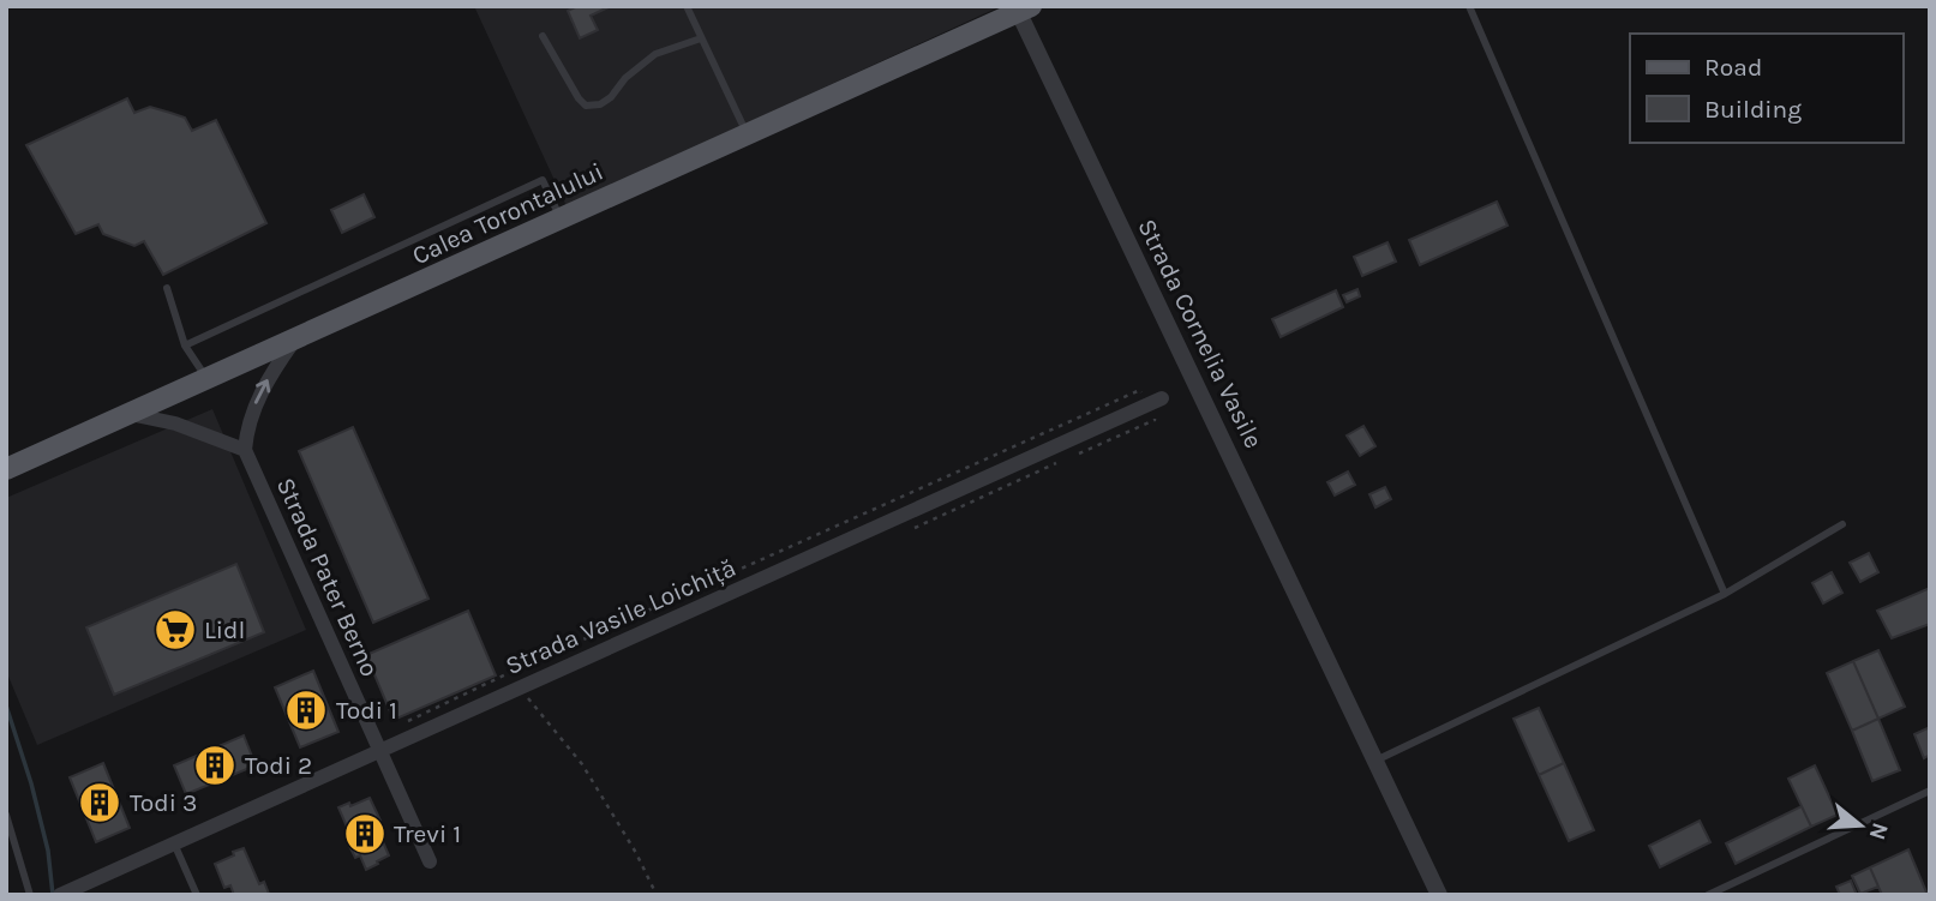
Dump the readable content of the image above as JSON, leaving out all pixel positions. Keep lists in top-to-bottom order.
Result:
{
  "streets": {
    "main road": ["Calea Torontalului"],
    "street": ["Strada Cornelia Vasile", "Strada Pater Berno", "Strada Vasile Loichiță"]
  },
  "crossings": [
    ["Calea Torontalului", "Strada Cornelia Vasile"],
    ["Strada Pater Berno", "Strada Vasile Loichiță"]
  ],
  "places": {
    "supermarket": ["Lidl"],
    "building": [
      "Todi 1",
      "Todi 2",
      "Todi 3",
      "Trevi 1"
    ]
  },
  "legend": ["Road", "Building"],
  "north": "right"
}
